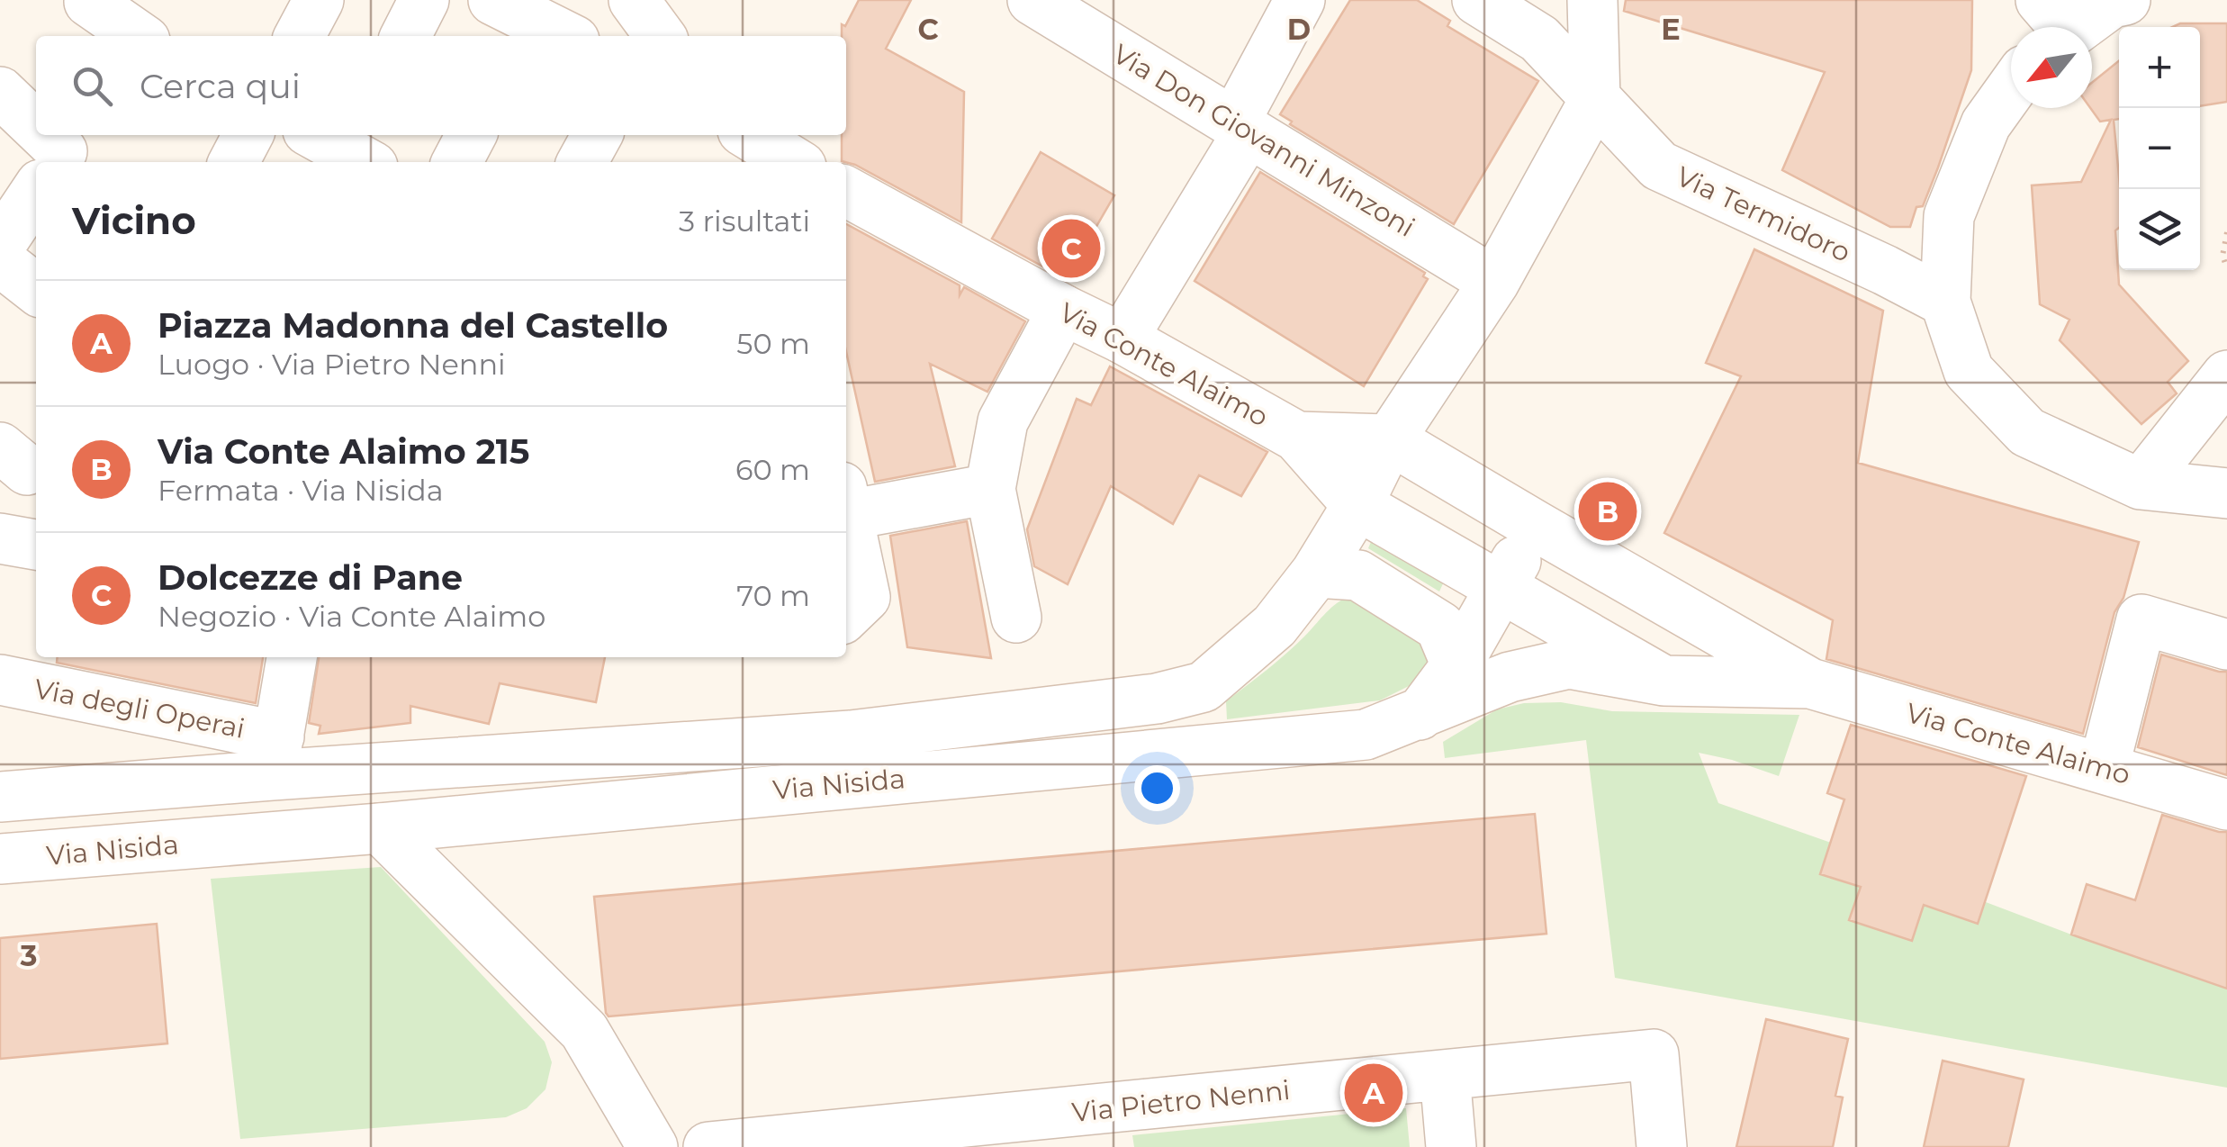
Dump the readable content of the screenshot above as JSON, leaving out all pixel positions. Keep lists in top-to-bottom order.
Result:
{
  "streets": {
    "street": [
      "Via Don Giovanni Minzoni",
      "Via Termidoro",
      "Via Conte Alaimo",
      "Via degli Operai",
      "Via Nisida",
      "Via Pietro Nenni"
    ]
  },
  "crossings": [
    ["Via Don Giovanni Minzoni", "Via Nisida"],
    ["Via Termidoro", "Via Nisida"],
    ["Via Conte Alaimo", "Via Nisida"],
    ["Via degli Operai", "Via Nisida"]
  ],
  "north": "bottom left",
  "page": {
    "map_buttons": ["+", "−"],
    "search": "Cerca qui",
    "heading": ["Vicino", "3 risultati"],
    "pins": ["C", "B", "A"],
    "list": [
      {
        "mark": "A",
        "name": "Piazza Madonna del Castello",
        "note": "Luogo · Via Pietro Nenni",
        "value": "50 m"
      },
      {
        "mark": "B",
        "name": "Via Conte Alaimo 215",
        "note": "Fermata · Via Nisida",
        "value": "60 m"
      },
      {
        "mark": "C",
        "name": "Dolcezze di Pane",
        "note": "Negozio · Via Conte Alaimo",
        "value": "70 m"
      }
    ]
  },
  "grid": {
    "columns": ["C", "D", "E"],
    "rows": ["3"]
  }
}
